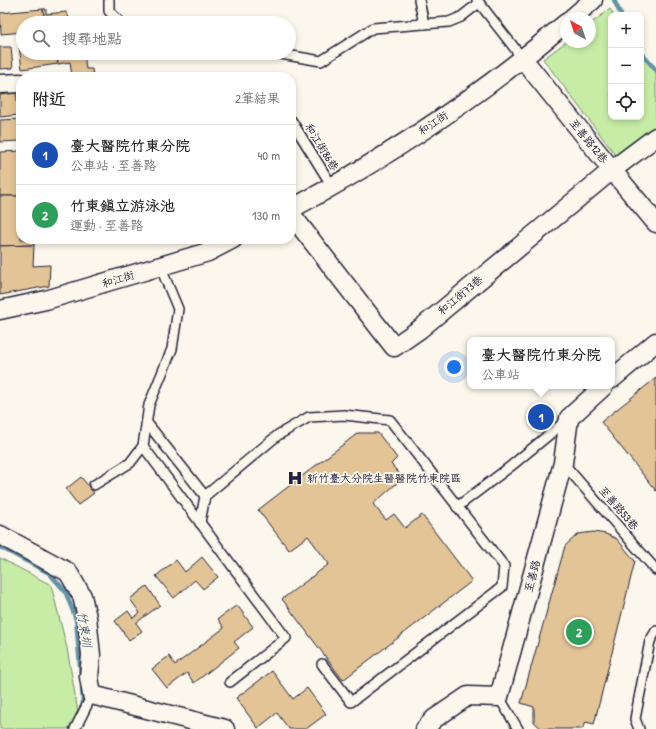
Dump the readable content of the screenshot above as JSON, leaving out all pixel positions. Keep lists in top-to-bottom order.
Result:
{
  "streets": {
    "street": [
      "和江街",
      "至善路12巷",
      "和江街73巷",
      "至善路"
    ],
    "lane": ["和江街86巷", "至善路53巷"]
  },
  "crossings": [
    ["和江街", "至善路12巷"],
    ["和江街", "和江街86巷"],
    ["至善路12巷", "和江街73巷"],
    ["至善路53巷", "至善路"]
  ],
  "water": ["竹東圳"],
  "places": {
    "hospital": ["新竹臺大分院生醫醫院竹東院區"]
  },
  "north": "top left",
  "page": {
    "map_buttons": ["+", "−"],
    "search": "搜尋地點",
    "heading": ["附近", "2筆結果"],
    "list": [
      {
        "mark": "1",
        "name": "臺大醫院竹東分院",
        "note": "公車站 · 至善路",
        "value": "40 m"
      },
      {
        "mark": "2",
        "name": "竹東鎮立游泳池",
        "note": "運動 · 至善路",
        "value": "130 m"
      }
    ],
    "popup": ["臺大醫院竹東分院", "公車站"],
    "pins": ["1", "2"]
  }
}
